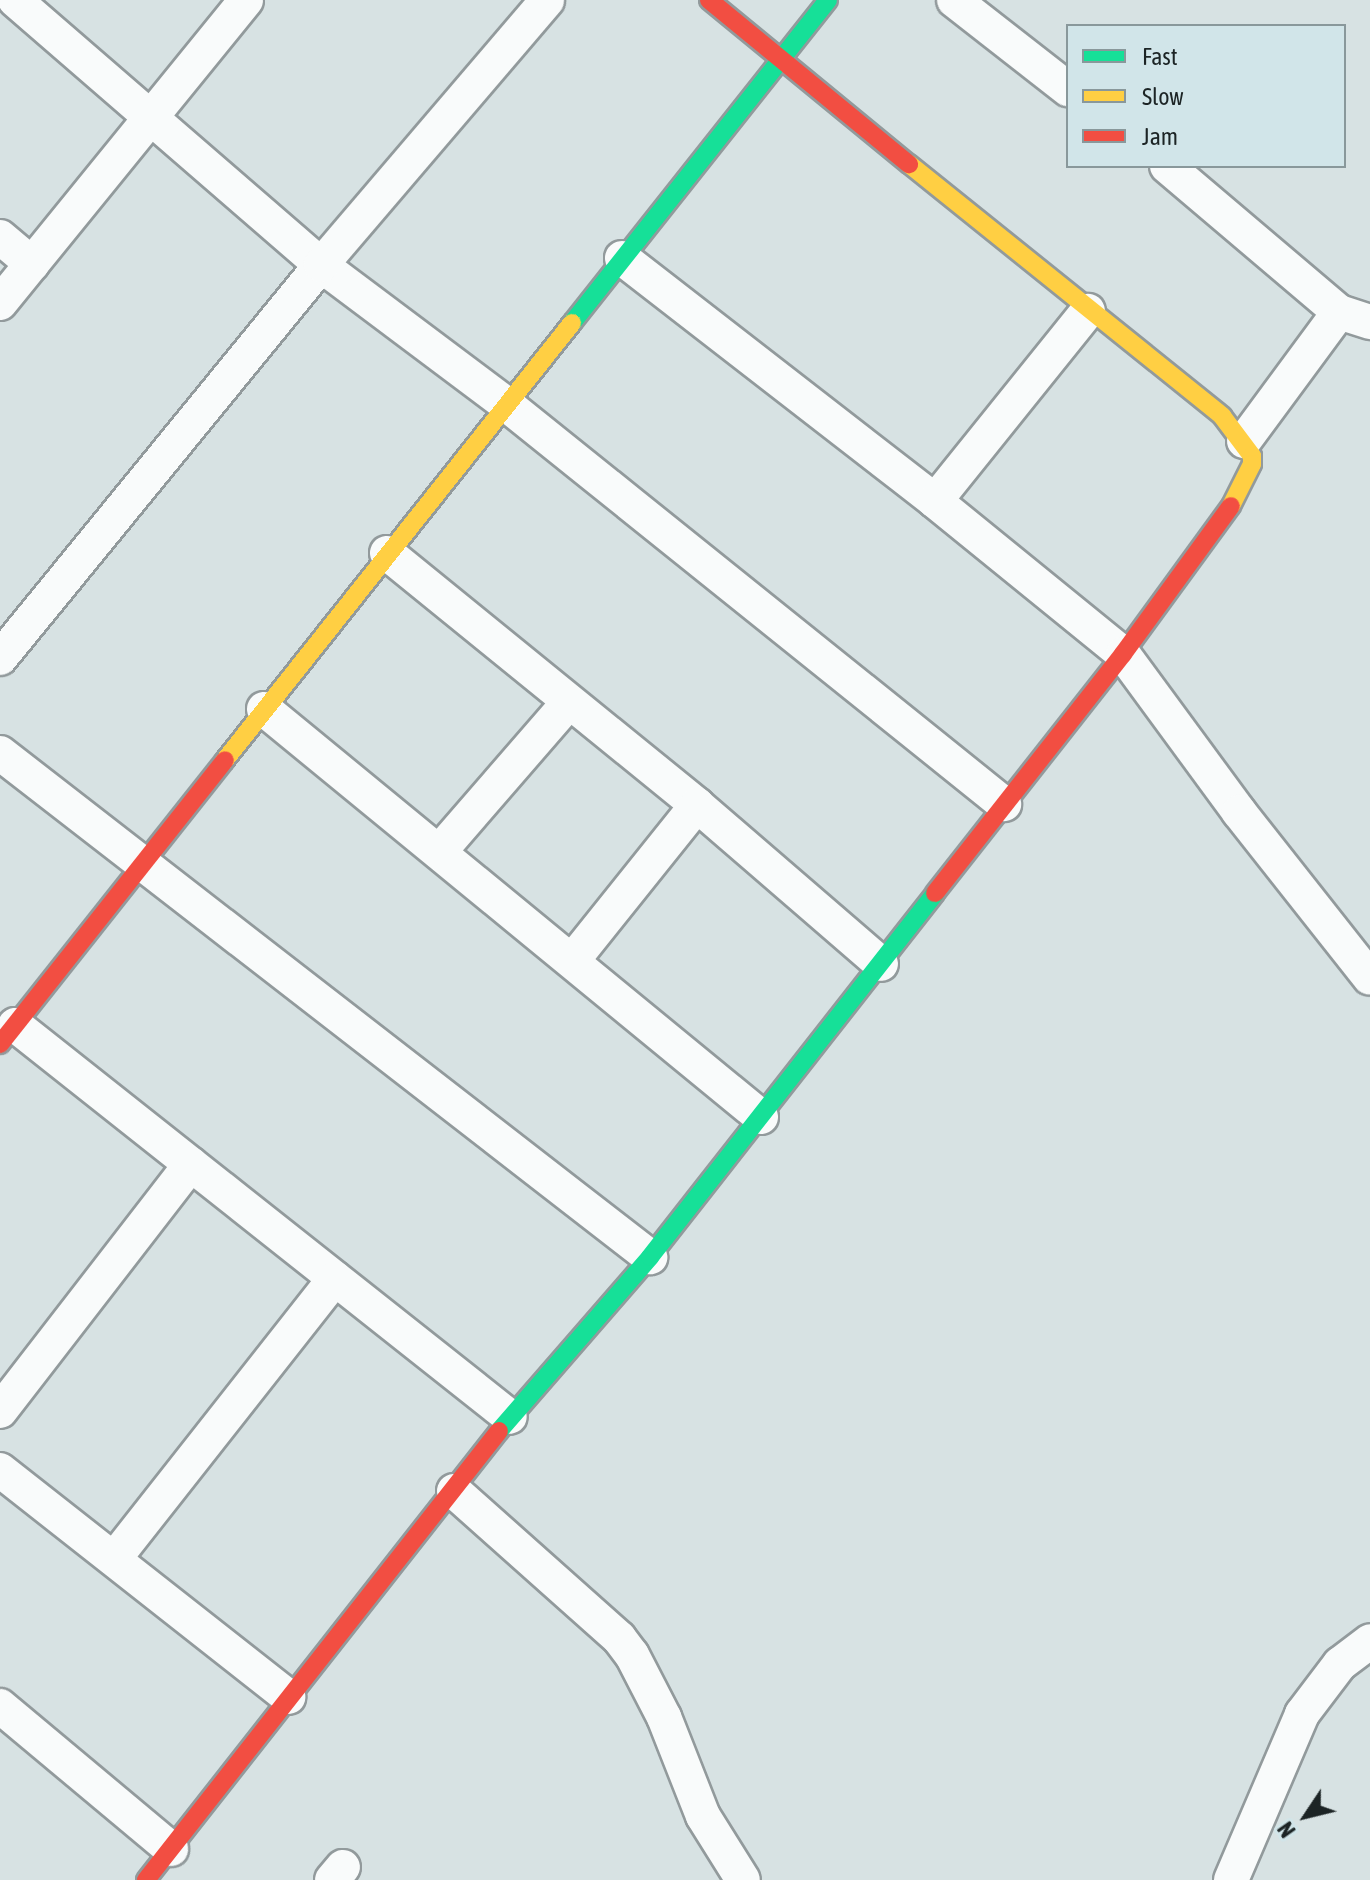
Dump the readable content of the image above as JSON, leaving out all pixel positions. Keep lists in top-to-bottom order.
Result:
{
  "legend": ["Fast", "Slow", "Jam"],
  "north": "bottom left"
}
